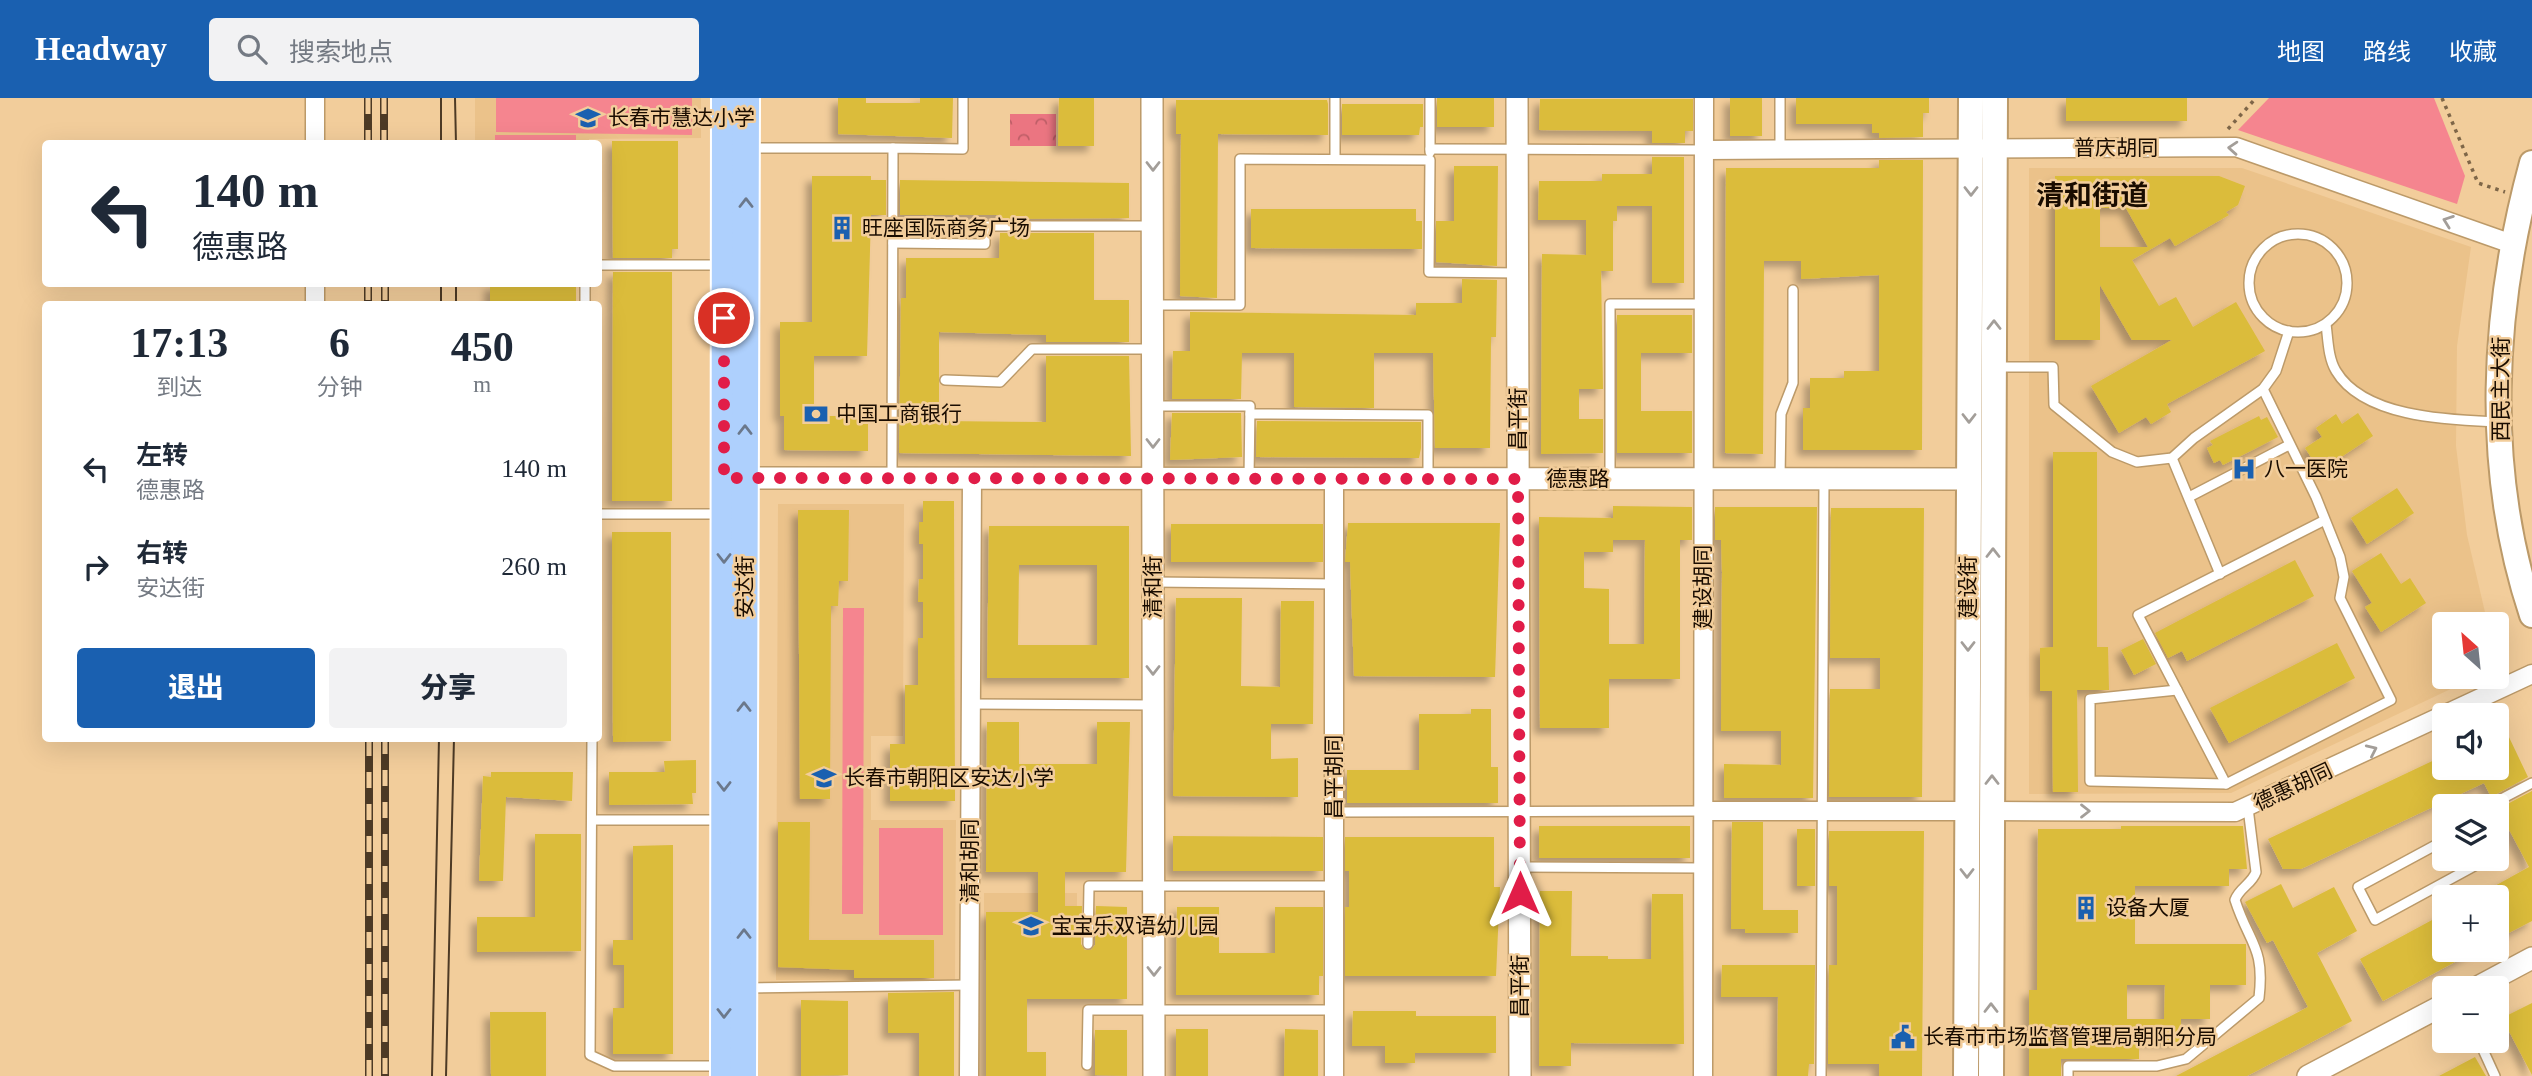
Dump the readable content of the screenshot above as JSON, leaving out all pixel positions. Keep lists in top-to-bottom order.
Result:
{
  "streets": {
    "main road": ["西民主大街", "安达街", "建设街"],
    "street": [
      "普庆胡同",
      "昌平街",
      "德惠路",
      "清和街",
      "建设胡同",
      "昌平胡同",
      "德惠胡同",
      "清和胡同"
    ]
  },
  "crossings": [
    ["普庆胡同", "西民主大街"],
    ["普庆胡同", "建设胡同"],
    ["普庆胡同", "建设街"],
    ["昌平街", "德惠路"],
    ["德惠路", "安达街"],
    ["德惠路", "清和街"],
    ["德惠路", "建设胡同"],
    ["德惠路", "建设街"],
    ["德惠路", "昌平胡同"],
    ["德惠路", "清和胡同"],
    ["建设街", "德惠胡同"]
  ],
  "one_way": ["普庆胡同", "清和街", "德惠胡同"],
  "districts": ["清和街道"],
  "places": {
    "school or university": ["长春市慧达小学", "长春市朝阳区安达小学", "宝宝乐双语幼儿园"],
    "building": ["旺座国际商务广场", "设备大厦"],
    "bank": ["中国工商银行"],
    "hospital": ["八一医院"],
    "public building": ["长春市市场监督管理局朝阳分局"]
  },
  "north": "top left",
  "page": {
    "header": "Headway",
    "search": "搜索地点",
    "nav": ["地图", "路线", "收藏"],
    "turn": ["140 m", "德惠路"],
    "eta": [
      "17:13",
      "到达",
      "6",
      "分钟",
      "450",
      "m"
    ],
    "list": [
      {
        "name": "左转",
        "note": "德惠路",
        "value": "140 m"
      },
      {
        "name": "右转",
        "note": "安达街",
        "value": "260 m"
      }
    ],
    "map_buttons": ["+", "−"],
    "buttons": ["退出", "分享"]
  }
}
